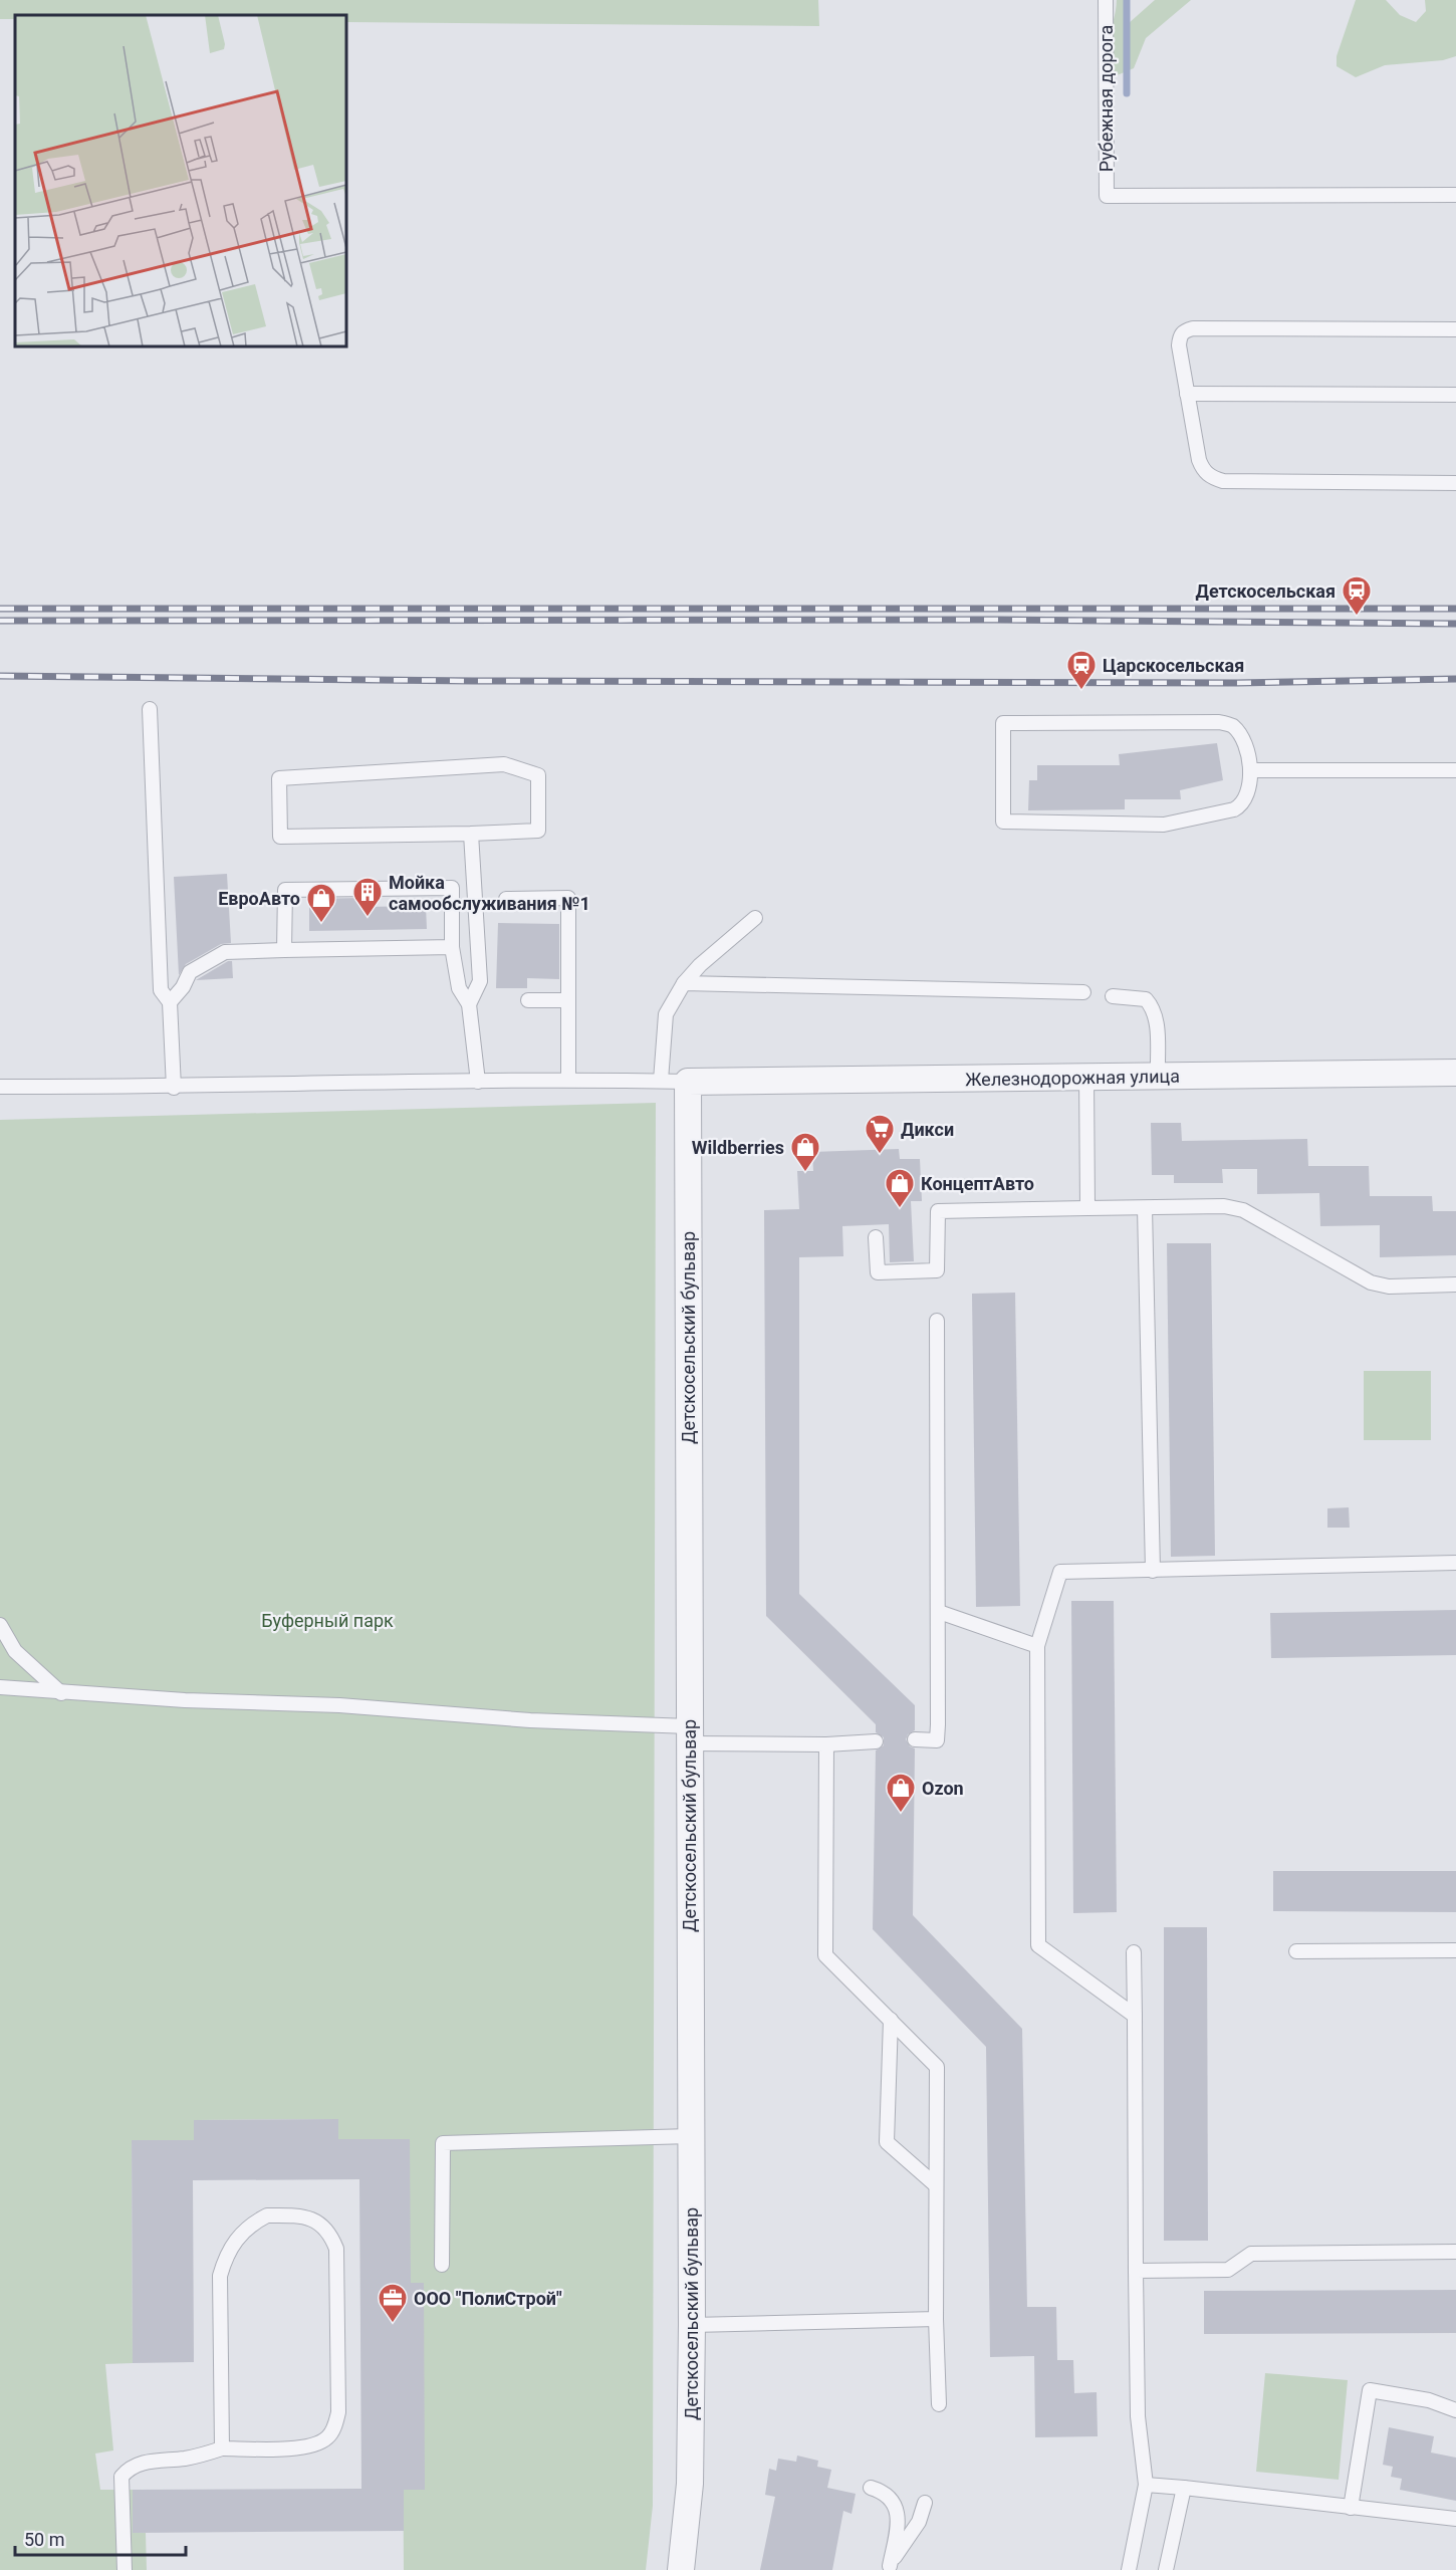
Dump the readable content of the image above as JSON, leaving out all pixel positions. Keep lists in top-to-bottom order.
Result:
{
  "streets": {
    "street": ["Железнодорожная улица", "Детскосельский бульвар"],
    "lane": ["Рубежная дорога"]
  },
  "crossings": [
    ["Железнодорожная улица", "Детскосельский бульвар"]
  ],
  "parks": ["Буферный парк"],
  "places": {
    "station": ["Детскосельская", "Царскосельская"],
    "building": ["Мойка самообслуживания №1"],
    "shop": [
      "ЕвроАвто",
      "Wildberries",
      "КонцептАвто",
      "Ozon"
    ],
    "supermarket": ["Дикси"],
    "office": ["ООО \"ПолиСтрой\""]
  },
  "scale_bar": "50 m"
}
